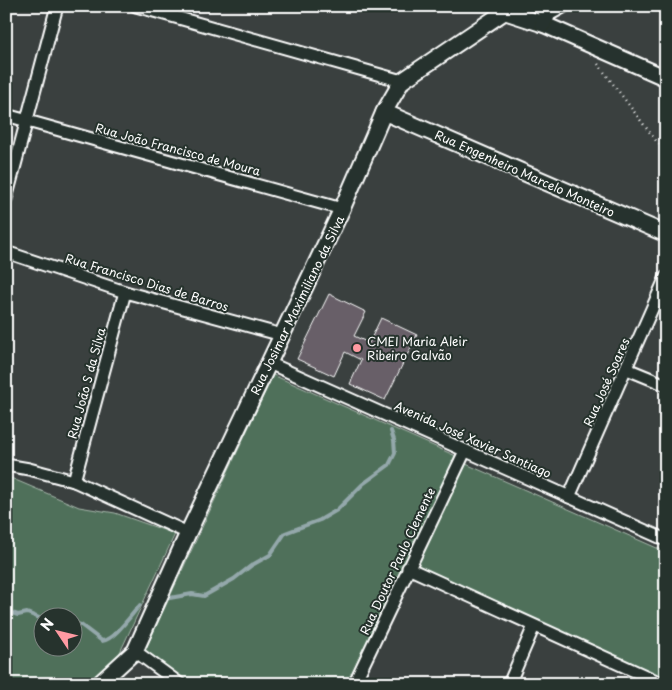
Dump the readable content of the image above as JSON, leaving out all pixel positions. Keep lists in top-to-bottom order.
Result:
{
  "streets": {
    "street": [
      "Rua João Francisco de Moura",
      "Rua Engenheiro Marcelo Monteiro",
      "Rua Francisco Dias de Barros",
      "Rua Josimar Maximiliano da Silva",
      "Rua José Soares",
      "Rua João S da Silva",
      "Avenida José Xavier Santiago",
      "Rua Doutor Paulo Clemente"
    ]
  },
  "crossings": [
    ["Rua João Francisco de Moura", "Rua Josimar Maximiliano da Silva"],
    ["Rua Engenheiro Marcelo Monteiro", "Rua Josimar Maximiliano da Silva"],
    ["Rua Francisco Dias de Barros", "Rua Josimar Maximiliano da Silva"],
    ["Rua Francisco Dias de Barros", "Rua João S da Silva"],
    ["Rua Josimar Maximiliano da Silva", "Avenida José Xavier Santiago"],
    ["Rua José Soares", "Avenida José Xavier Santiago"],
    ["Avenida José Xavier Santiago", "Rua Doutor Paulo Clemente"]
  ],
  "places": ["CMEI Maria Aleir Ribeiro Galvão"],
  "north": "top left"
}
